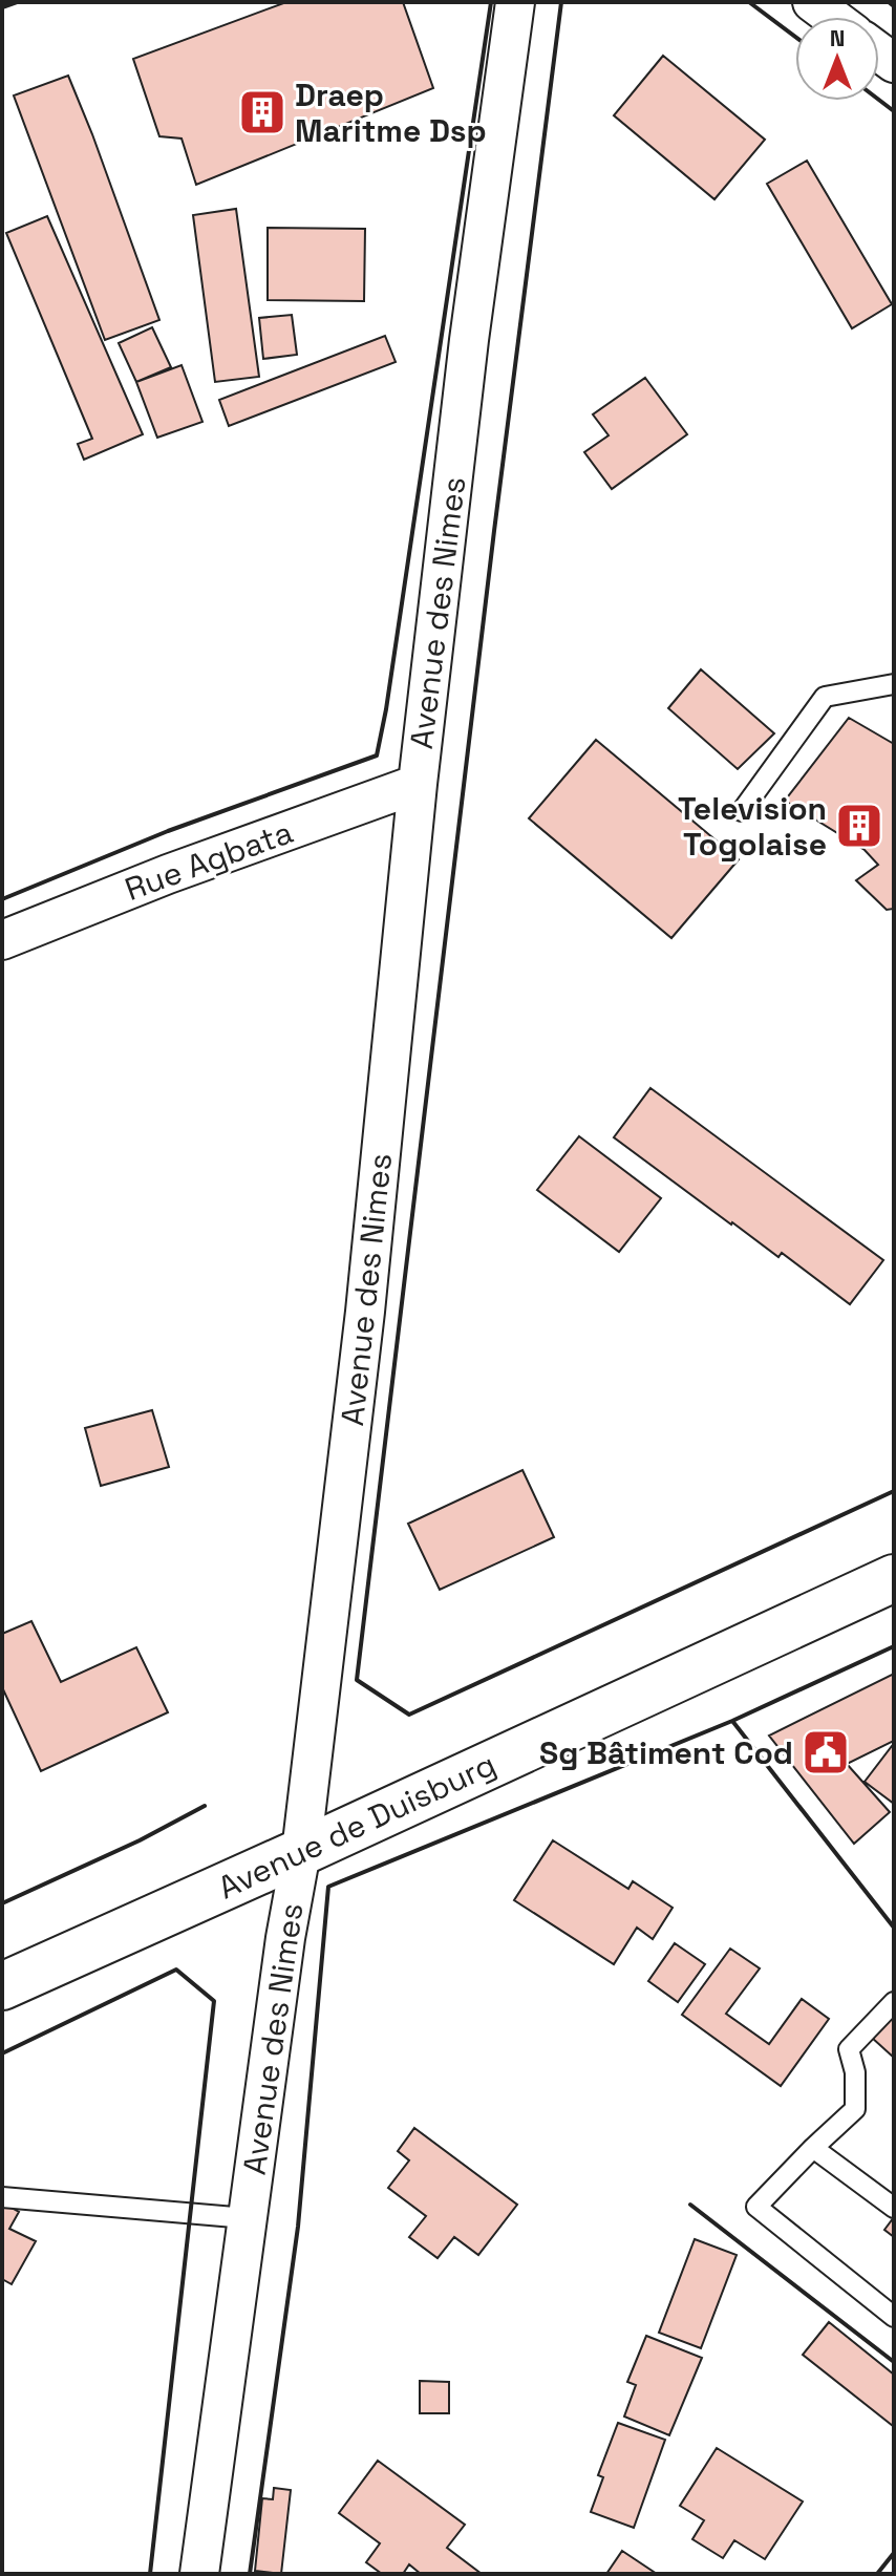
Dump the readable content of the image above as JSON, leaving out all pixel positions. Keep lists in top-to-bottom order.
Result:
{
  "streets": {
    "street": ["Avenue des Nimes", "Rue Agbata", "Avenue de Duisburg"]
  },
  "crossings": [
    ["Avenue des Nimes", "Rue Agbata"],
    ["Avenue des Nimes", "Avenue de Duisburg"]
  ],
  "places": {
    "building": ["Draep Maritme Dsp", "Television Togolaise"],
    "public building": ["Sg Bâtiment Cod"]
  },
  "north": "top"
}
